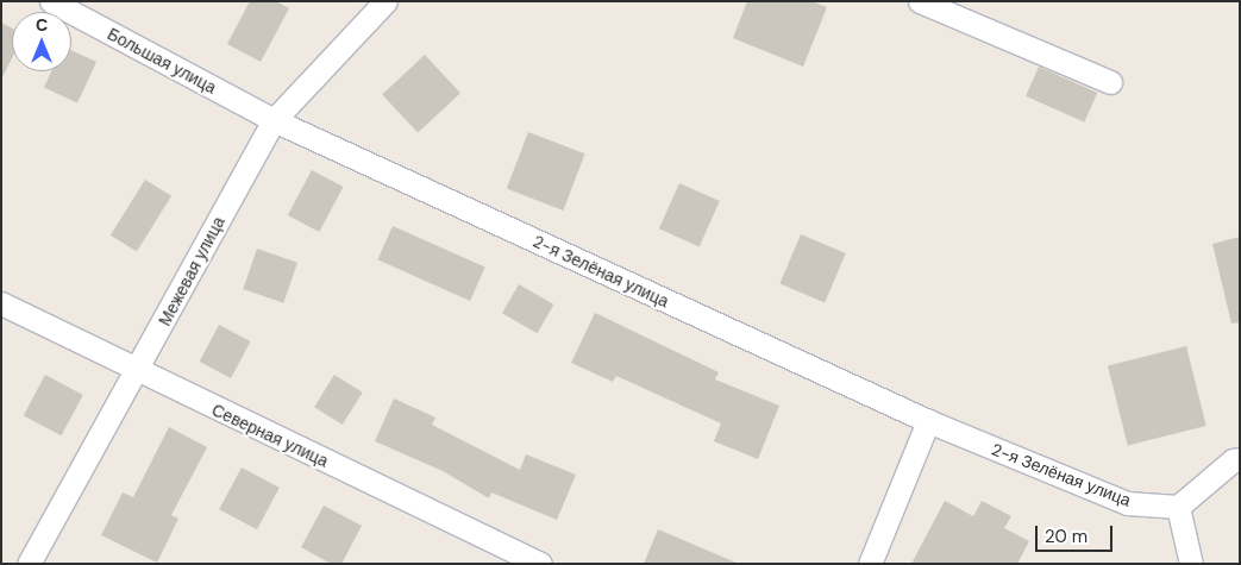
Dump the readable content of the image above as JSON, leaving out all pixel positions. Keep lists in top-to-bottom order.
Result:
{
  "streets": {
    "street": [
      "Большая улица",
      "Межевая улица",
      "2-я Зелёная улица",
      "Северная улица"
    ]
  },
  "crossings": [
    ["Большая улица", "Межевая улица"],
    ["Большая улица", "2-я Зелёная улица"],
    ["Межевая улица", "2-я Зелёная улица"],
    ["Межевая улица", "Северная улица"]
  ],
  "scale_bar": "20 m",
  "north": "top"
}
